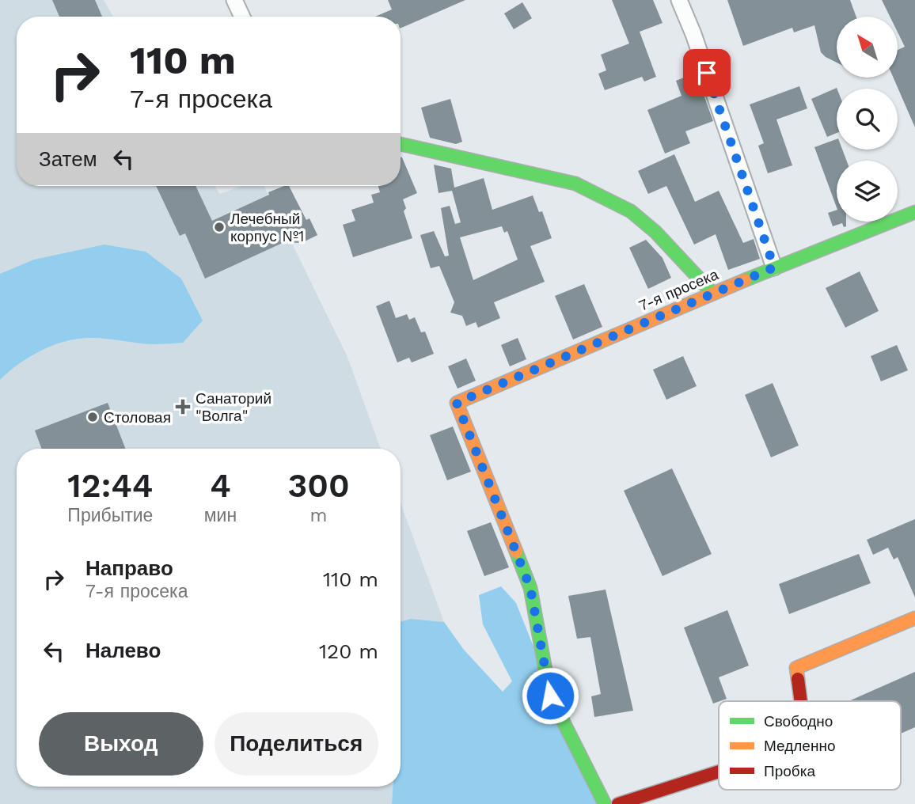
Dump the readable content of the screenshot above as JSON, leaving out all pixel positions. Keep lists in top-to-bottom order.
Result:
{
  "streets": {
    "street": ["7-я просека"]
  },
  "places": {
    "other": ["Лечебный корпус №1", "Столовая"],
    "health": ["Санаторий \"Волга\""]
  },
  "legend": ["Свободно", "Медленно", "Пробка"],
  "north": "top left",
  "page": {
    "turn": ["110 m", "7-я просека"],
    "then": "Затем",
    "eta": [
      "12:44",
      "Прибытие",
      "4",
      "мин",
      "300",
      "m"
    ],
    "list": [
      {
        "name": "Направо",
        "note": "7-я просека",
        "value": "110 m"
      },
      {
        "name": "Налево",
        "value": "120 m"
      }
    ],
    "buttons": ["Выход", "Поделиться"]
  }
}
